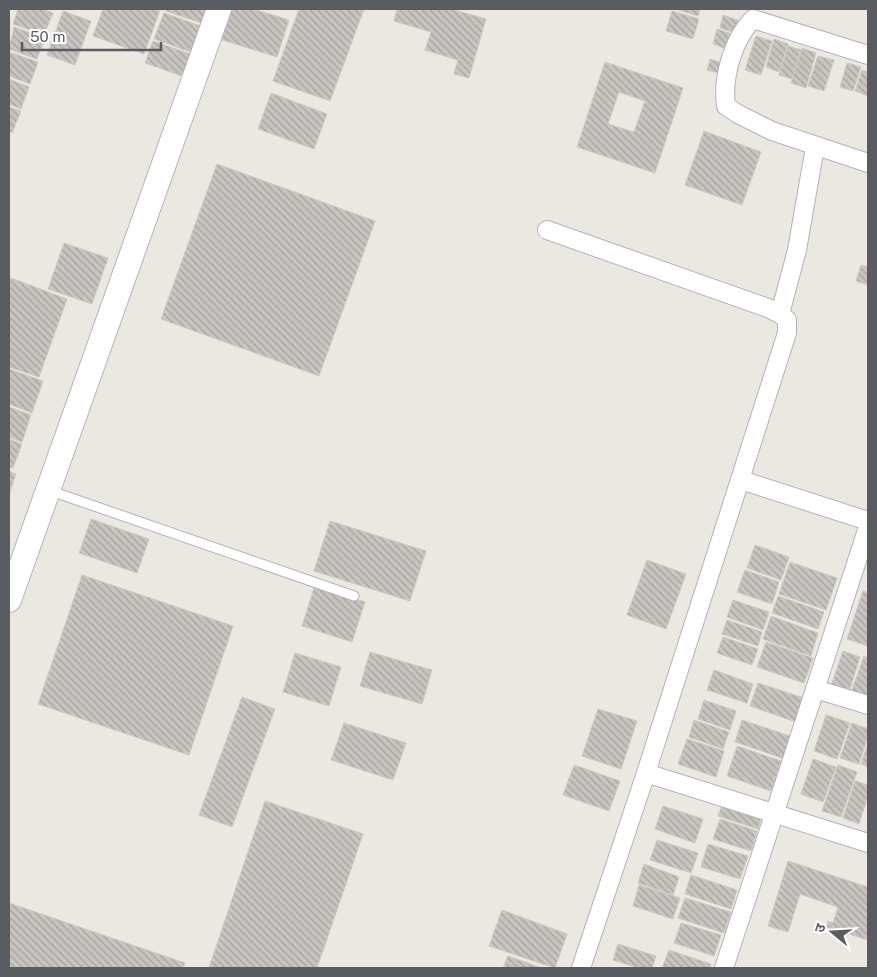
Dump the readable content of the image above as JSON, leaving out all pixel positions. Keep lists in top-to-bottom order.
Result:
{
  "scale_bar": "50 m",
  "north": "left"
}
